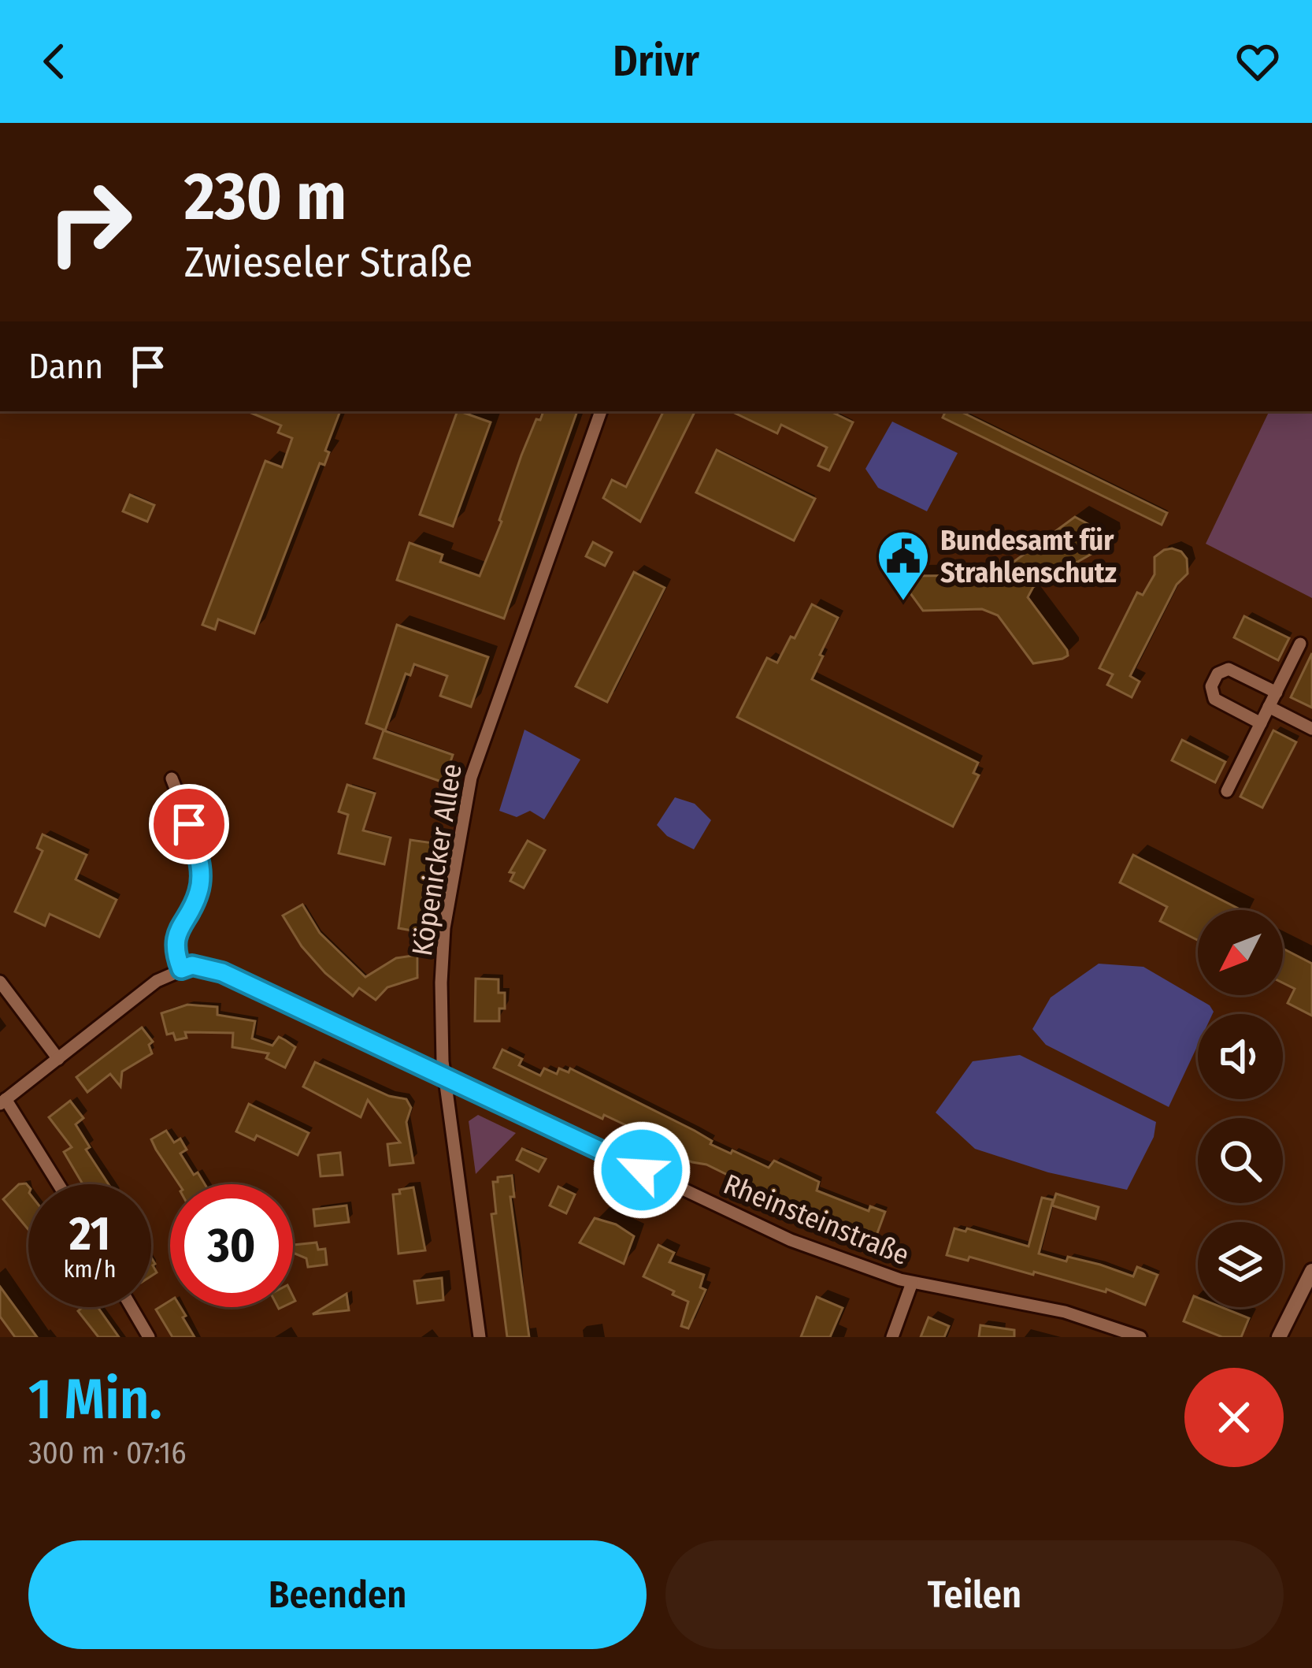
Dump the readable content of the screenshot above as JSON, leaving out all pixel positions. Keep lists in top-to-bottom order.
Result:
{
  "streets": {
    "street": ["Köpenicker Allee", "Rheinsteinstraße"]
  },
  "crossings": [
    ["Köpenicker Allee", "Rheinsteinstraße"]
  ],
  "places": {
    "public building": ["Bundesamt für Strahlenschutz"]
  },
  "north": "bottom left",
  "page": {
    "header": "Drivr",
    "turn": ["230 m", "Zwieseler Straße"],
    "then": "Dann",
    "speed": "21 km/h",
    "limit": "30",
    "heading": ["1 Min.", "300 m · 07:16"],
    "buttons": ["Beenden", "Teilen"]
  }
}
